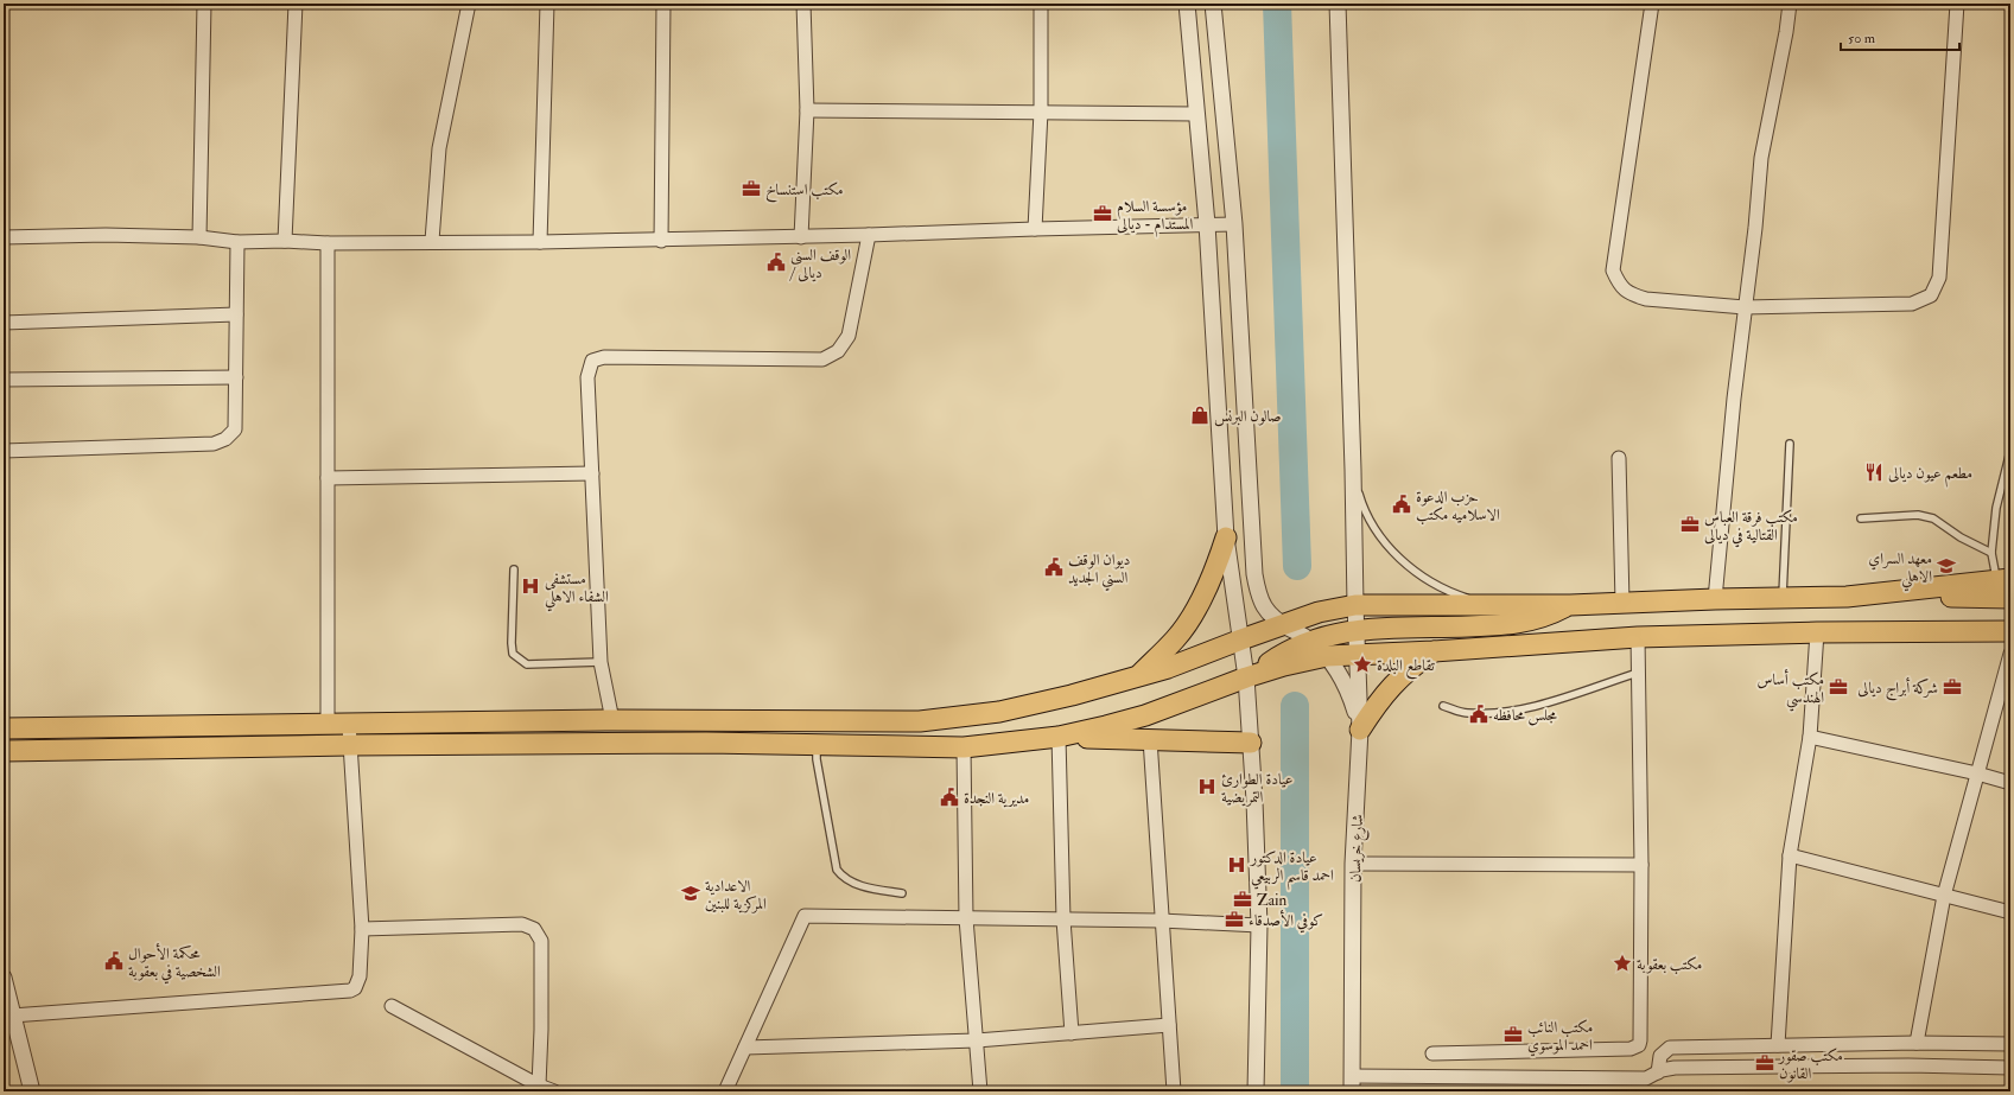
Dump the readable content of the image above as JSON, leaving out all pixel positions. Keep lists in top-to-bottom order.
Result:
{
  "streets": {
    "street": ["شارع خريسان"]
  },
  "places": {
    "office": [
      "مكتب استنساخ",
      "مؤسسة السلام المستدام - ديالى",
      "مكتب فرقة العباس القتالية في ديالى",
      "مكتب أساس الهندسي",
      "شركة أبراج ديالى",
      "Zain",
      "كوفي الأصدقاء",
      "مكتب النائب احمد الموسوي",
      "مكتب صقور القانون"
    ],
    "public building": [
      "الوقف السني / ديالى",
      "حزب الدعوة الاسلاميه مكتب",
      "ديوان الوقف السني الجديد",
      "مجلس محافظه",
      "مديرية النجدة",
      "محكمة الأحوال الشخصية في بعقوبة"
    ],
    "shop": ["صالون البرنس"],
    "restaurant": ["مطعم عيون ديالى"],
    "school or university": ["معهد السراي الاهلي", "الاعدادية المركزية للبنين"],
    "hospital": ["مستشفى الشفاء الاهلي", "عيادة الطوارئ التمريضية", "عيادة الدكتور احمد قاسم الربيعي"],
    "place": ["تقاطع البلدة", "مكتب بعقوبة"]
  },
  "scale_bar": "50 m"
}
